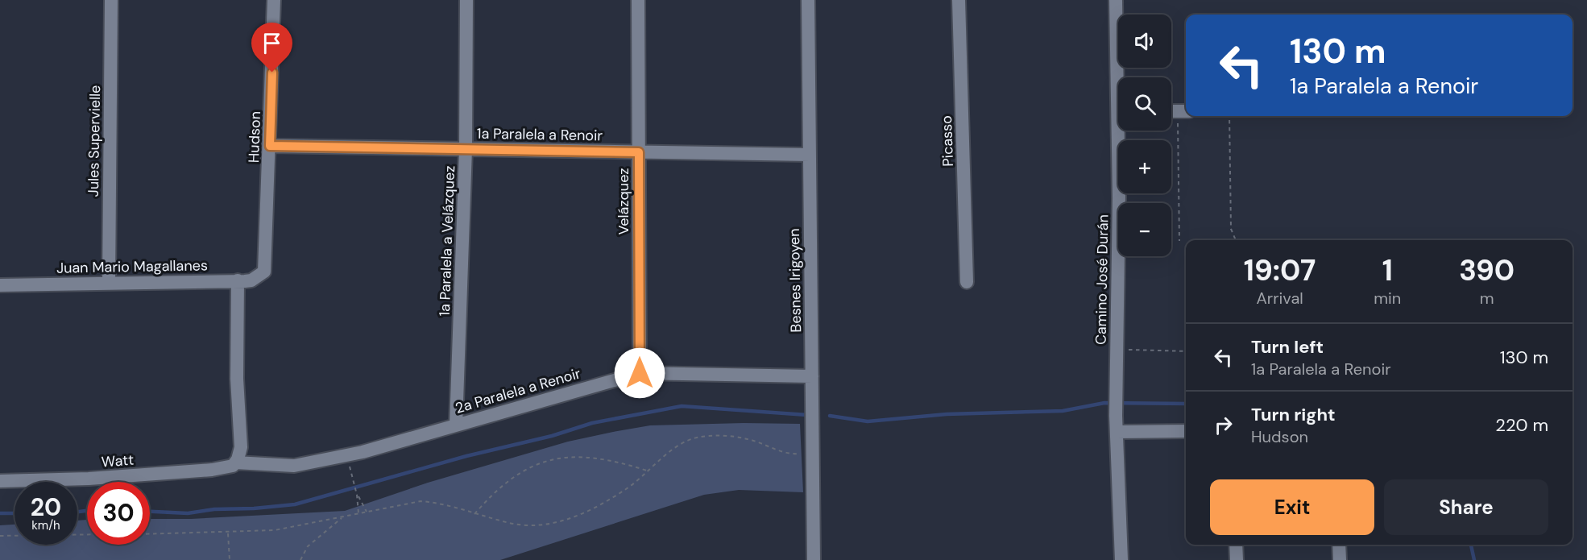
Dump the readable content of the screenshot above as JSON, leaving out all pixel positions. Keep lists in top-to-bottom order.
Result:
{
  "streets": {
    "street": [
      "1a Paralela a Renoir",
      "Hudson",
      "Jules Supervielle",
      "Picasso",
      "Velázquez",
      "1a Paralela a Velázquez",
      "Juan Mario Magallanes",
      "Camino José Durán",
      "Besnes Irigoyen",
      "2a Paralela a Renoir",
      "Watt"
    ]
  },
  "crossings": [
    ["1a Paralela a Renoir", "Hudson"],
    ["1a Paralela a Renoir", "Velázquez"],
    ["1a Paralela a Renoir", "1a Paralela a Velázquez"],
    ["1a Paralela a Renoir", "Besnes Irigoyen"],
    ["Hudson", "Juan Mario Magallanes"],
    ["Jules Supervielle", "Juan Mario Magallanes"],
    ["Velázquez", "2a Paralela a Renoir"],
    ["1a Paralela a Velázquez", "2a Paralela a Renoir"],
    ["Besnes Irigoyen", "2a Paralela a Renoir"],
    ["2a Paralela a Renoir", "Watt"]
  ],
  "page": {
    "map_buttons": ["+", "−"],
    "turn": ["130 m", "1a Paralela a Renoir"],
    "eta": [
      "19:07",
      "Arrival",
      "1",
      "min",
      "390",
      "m"
    ],
    "list": [
      {
        "name": "Turn left",
        "note": "1a Paralela a Renoir",
        "value": "130 m"
      },
      {
        "name": "Turn right",
        "note": "Hudson",
        "value": "220 m"
      }
    ],
    "buttons": ["Exit", "Share"],
    "speed": "20 km/h",
    "limit": "30"
  }
}
